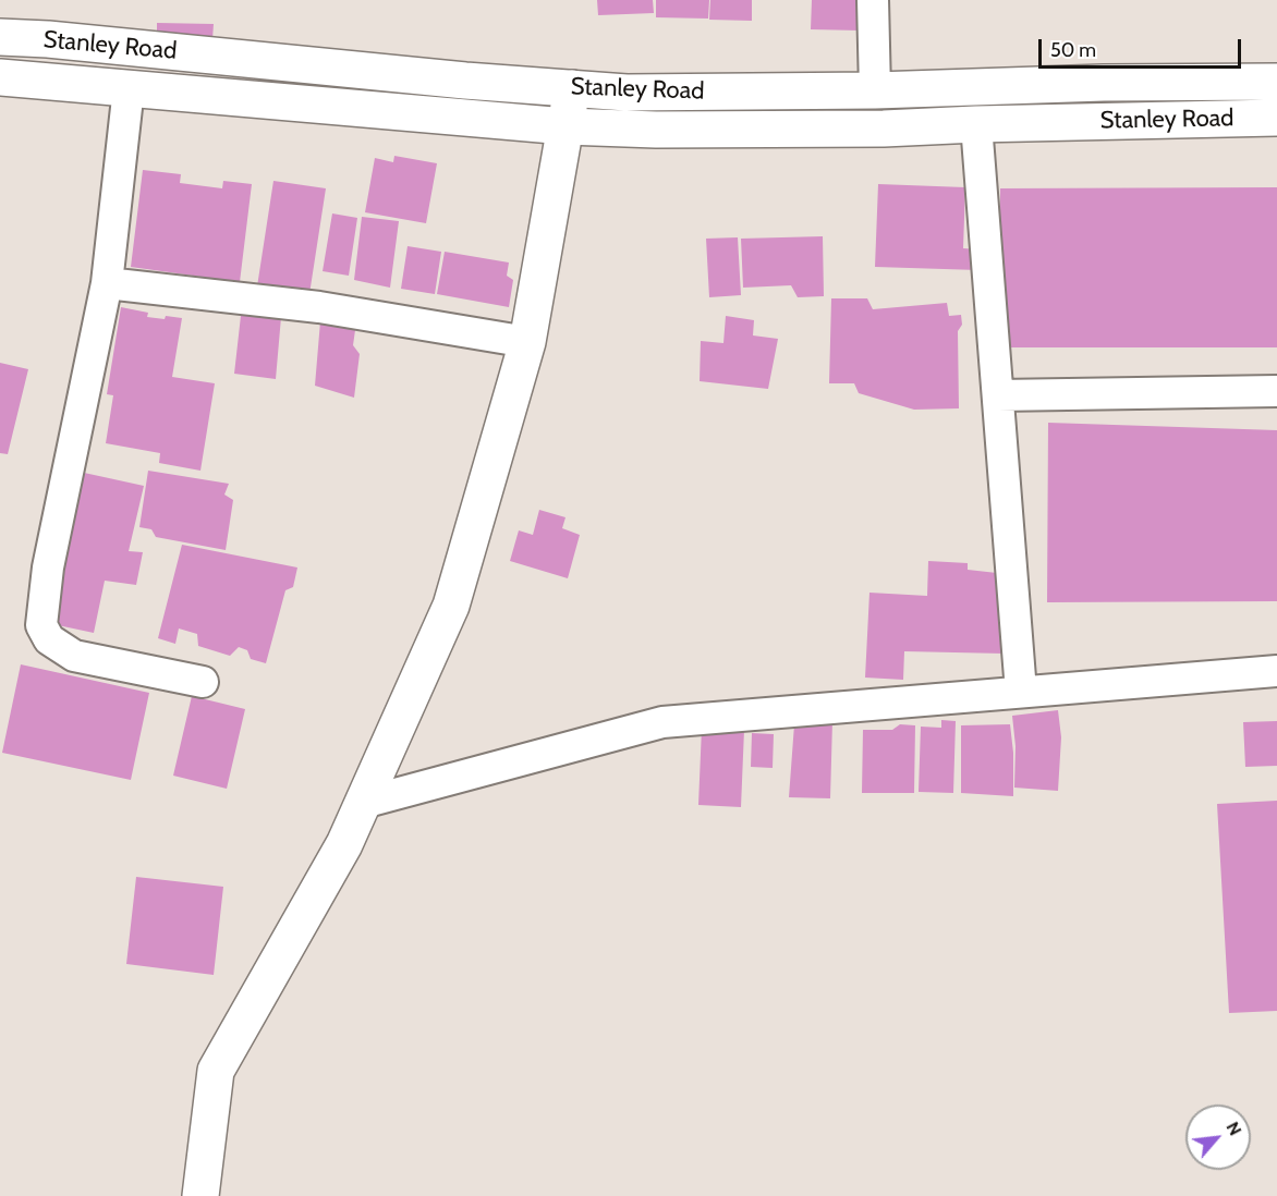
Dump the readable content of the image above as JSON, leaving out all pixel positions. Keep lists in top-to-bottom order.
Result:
{
  "streets": {
    "main road": ["Stanley Road"]
  },
  "scale_bar": "50 m",
  "north": "top right"
}
